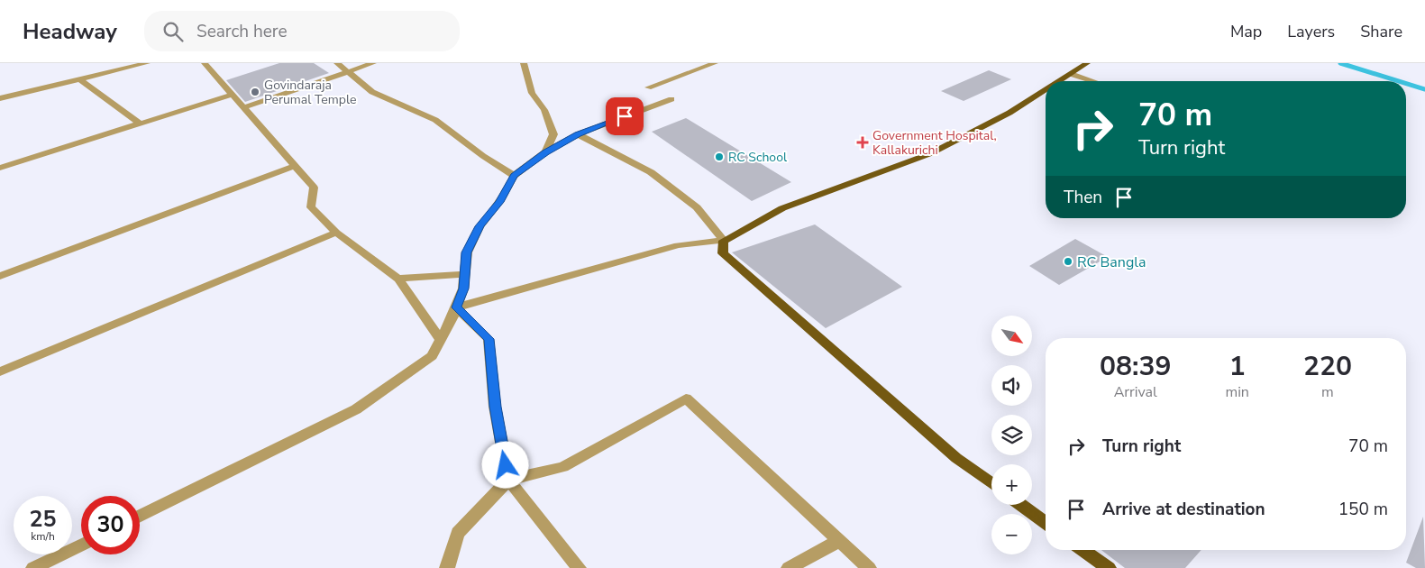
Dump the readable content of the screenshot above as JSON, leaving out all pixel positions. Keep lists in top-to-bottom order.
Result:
{
  "places": {
    "other": ["Govindaraja Perumal Temple", "RC School", "RC Bangla"],
    "health": ["Government Hospital, Kallakurichi"]
  },
  "north": "bottom right",
  "page": {
    "header": "Headway",
    "search": "Search here",
    "nav": ["Map", "Layers", "Share"],
    "turn": ["70 m", "Turn right"],
    "then": "Then",
    "map_buttons": ["+", "−"],
    "eta": [
      "08:39",
      "Arrival",
      "1",
      "min",
      "220",
      "m"
    ],
    "list": [
      {
        "name": "Turn right",
        "value": "70 m"
      },
      {
        "name": "Arrive at destination",
        "value": "150 m"
      }
    ],
    "speed": "25 km/h",
    "limit": "30"
  }
}
